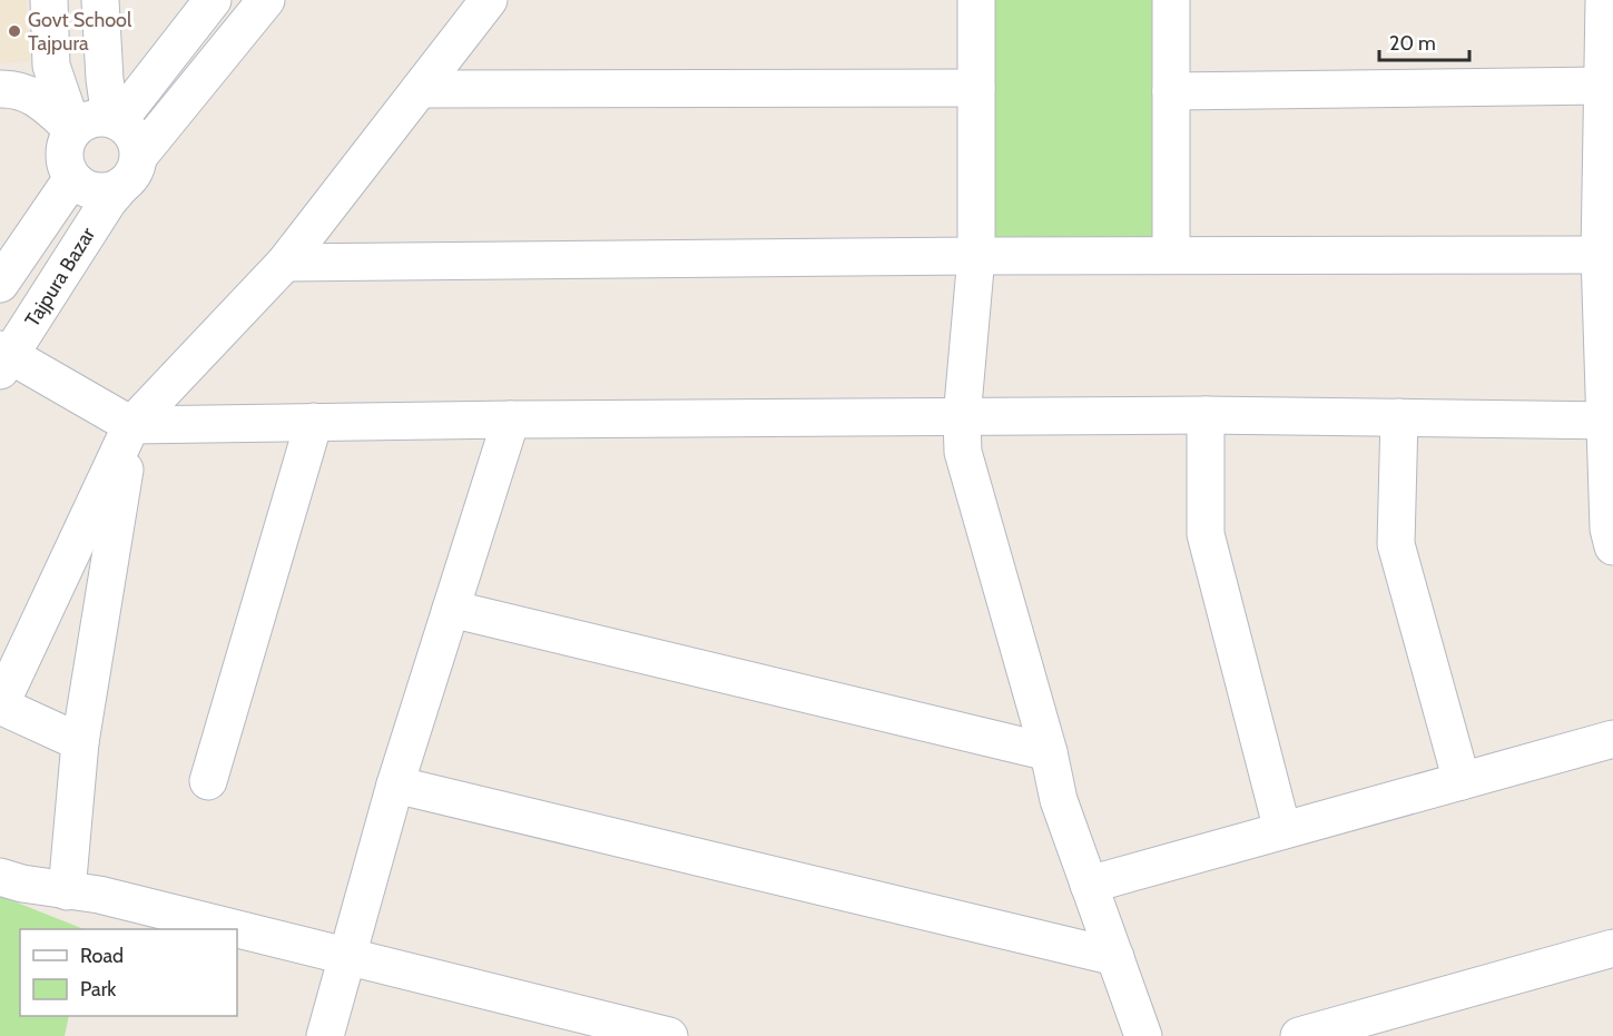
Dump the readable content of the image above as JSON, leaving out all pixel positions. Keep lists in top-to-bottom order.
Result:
{
  "streets": {
    "street": ["Tajpura Bazar"]
  },
  "places": ["Govt School Tajpura"],
  "legend": ["Road", "Park"],
  "scale_bar": "20 m"
}
